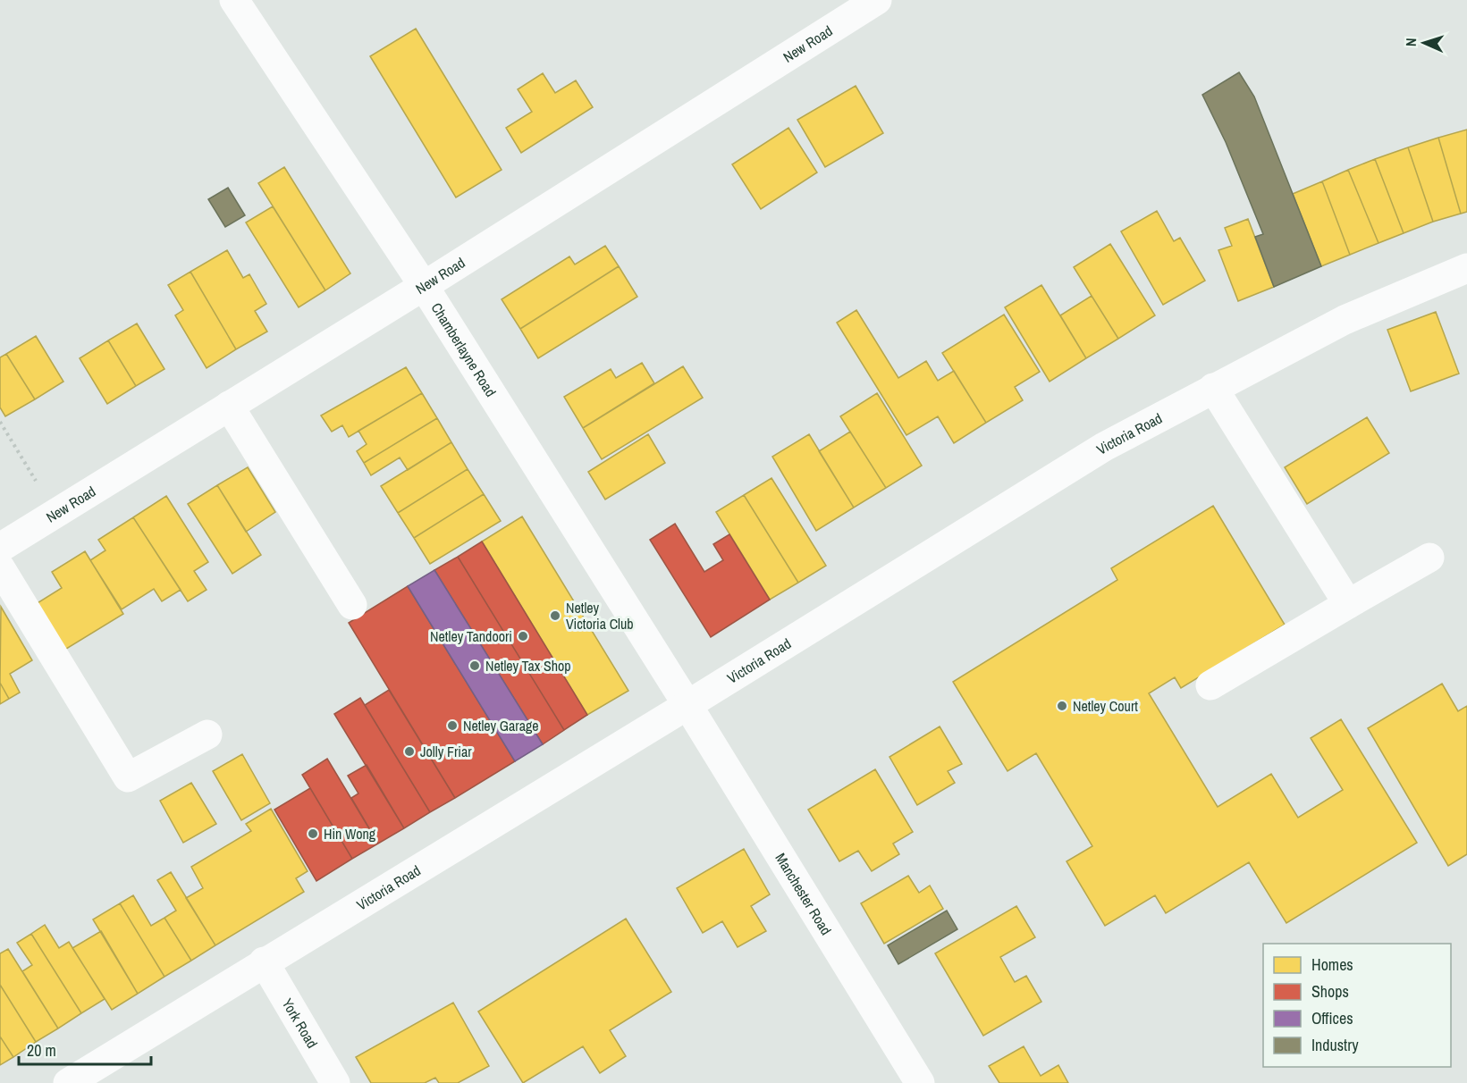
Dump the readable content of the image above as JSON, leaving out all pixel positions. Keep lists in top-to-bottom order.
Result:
{
  "streets": {
    "street": [
      "New Road",
      "Chamberlayne Road",
      "Victoria Road",
      "Manchester Road",
      "York Road"
    ]
  },
  "crossings": [
    ["New Road", "Chamberlayne Road"],
    ["Chamberlayne Road", "Victoria Road"],
    ["Chamberlayne Road", "Manchester Road"],
    ["Victoria Road", "Manchester Road"],
    ["Victoria Road", "York Road"]
  ],
  "places": [
    "Netley Victoria Club",
    "Netley Tandoori",
    "Netley Tax Shop",
    "Netley Court",
    "Netley Garage",
    "Jolly Friar",
    "Hin Wong"
  ],
  "legend": [
    "Homes",
    "Shops",
    "Offices",
    "Industry"
  ],
  "scale_bar": "20 m",
  "north": "left"
}
